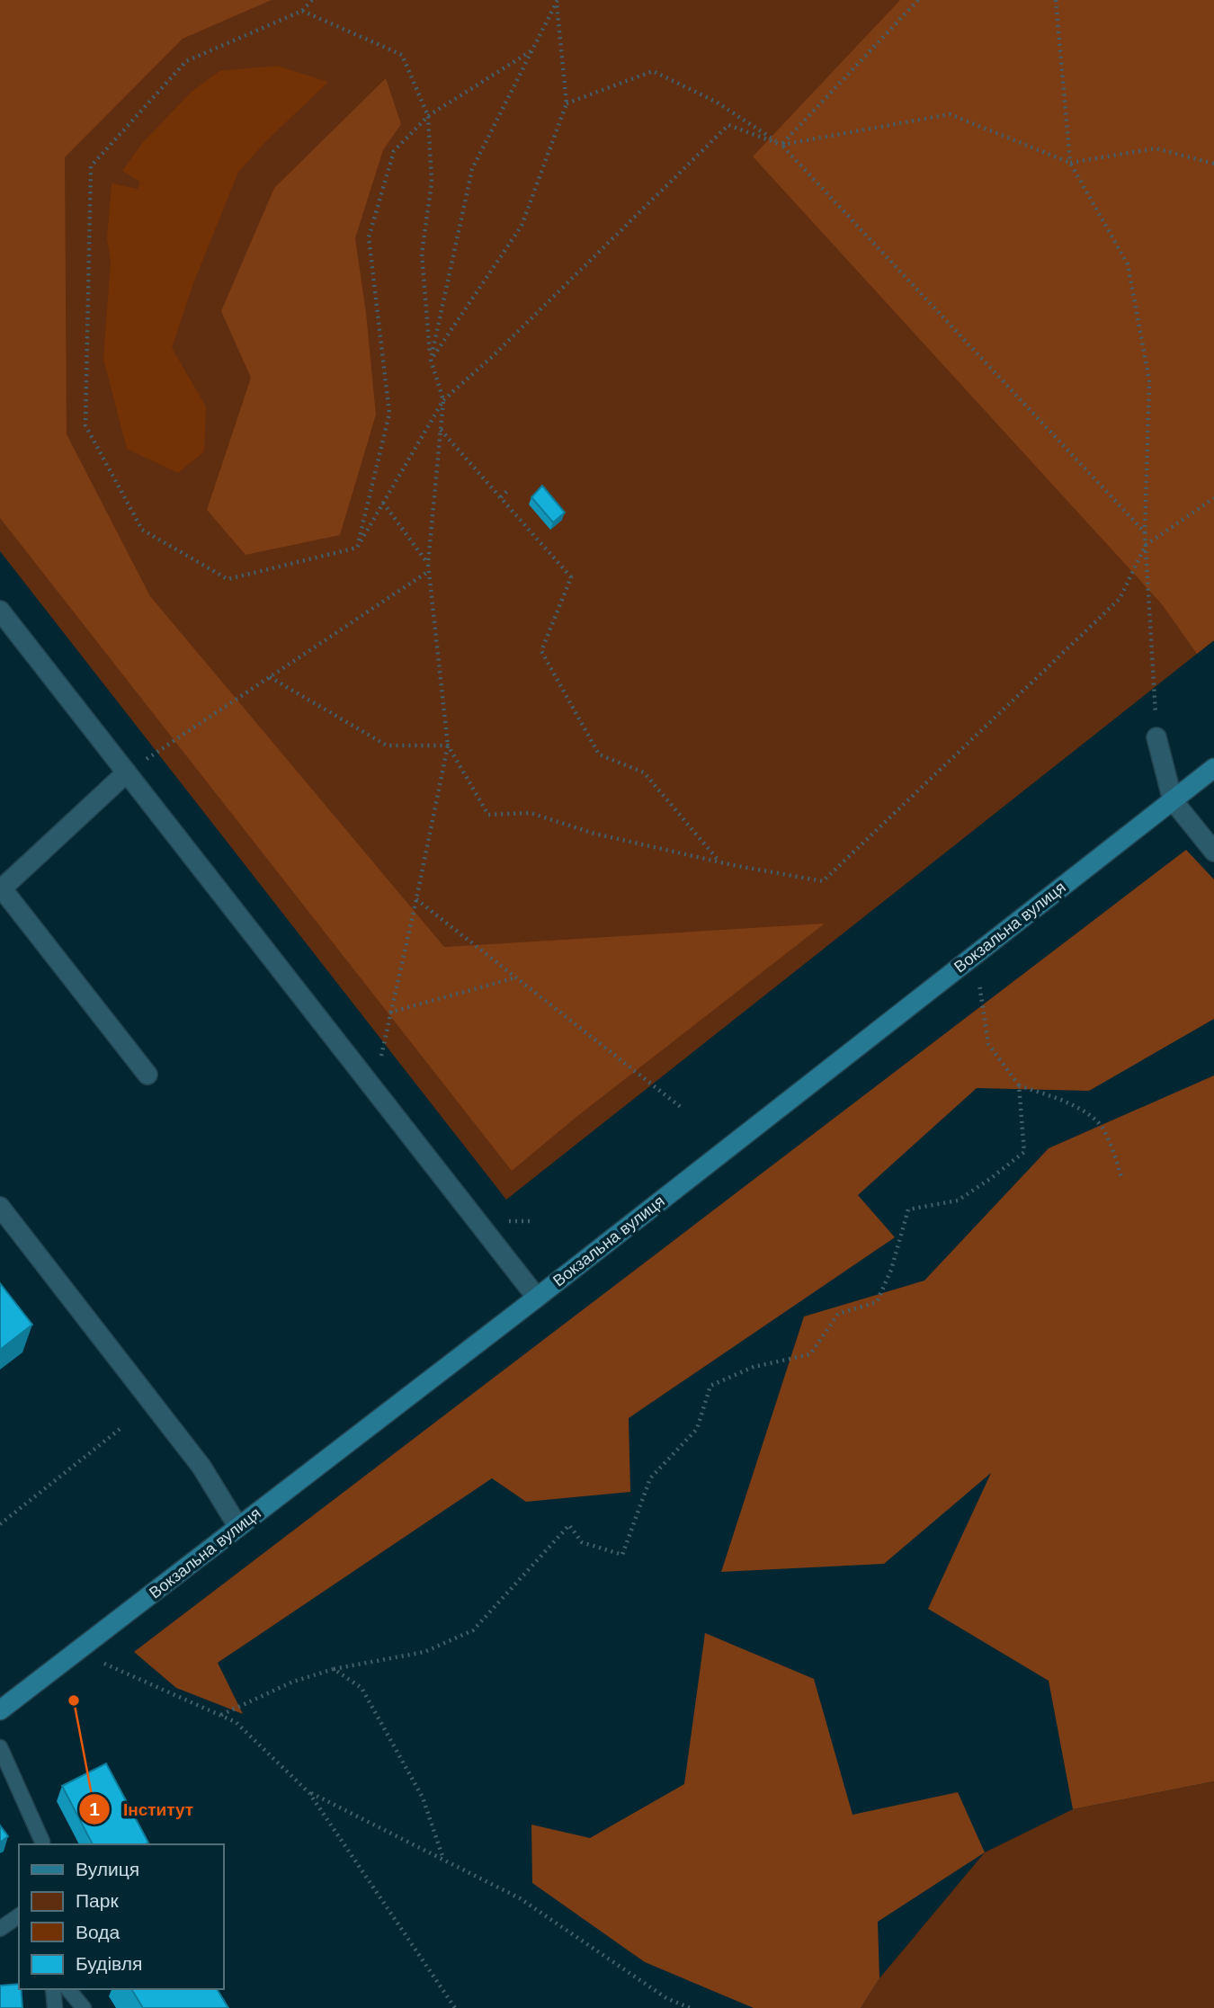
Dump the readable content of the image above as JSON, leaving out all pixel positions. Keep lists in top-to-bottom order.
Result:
{
  "streets": {
    "street": ["Вокзальна вулиця"]
  },
  "places": ["Інститут"],
  "legend": [
    "Вулиця",
    "Парк",
    "Вода",
    "Будівля"
  ]
}
